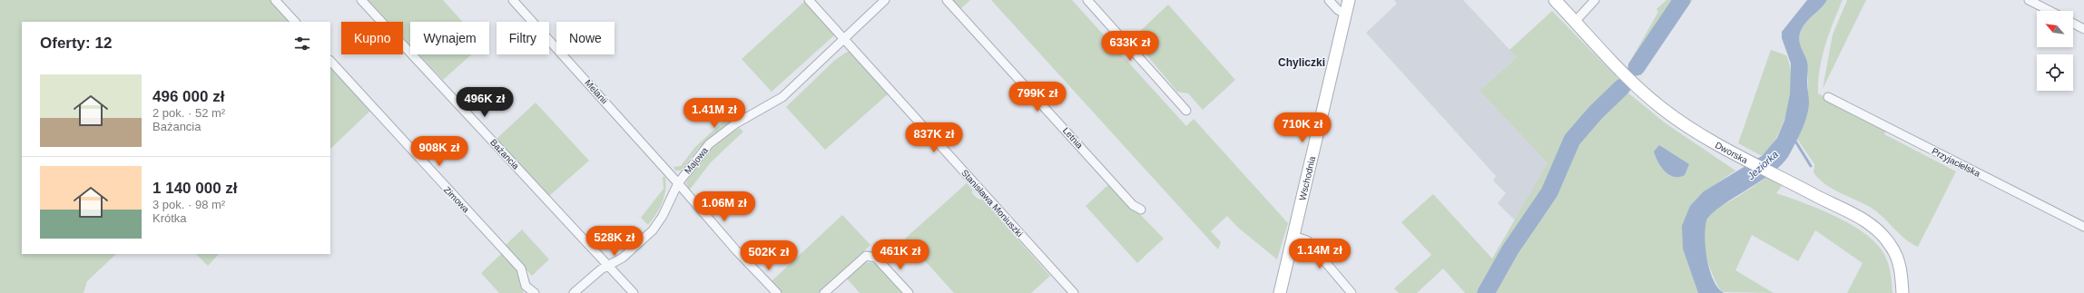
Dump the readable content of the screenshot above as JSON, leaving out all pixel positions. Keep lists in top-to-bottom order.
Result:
{
  "streets": {
    "street": [
      "Melanii",
      "Letnia",
      "Dworska",
      "Bażancia",
      "Majowa",
      "Przyjacielska",
      "Wschodnia",
      "Zimowa",
      "Stanisława Moniuszki"
    ]
  },
  "crossings": [
    ["Melanii", "Majowa"],
    ["Bażancia", "Majowa"],
    ["Majowa", "Stanisława Moniuszki"]
  ],
  "districts": ["Chyliczki"],
  "water": ["Jeziorka"],
  "north": "top left",
  "page": {
    "chip": [
      "Kupno",
      "Wynajem",
      "Filtry",
      "Nowe"
    ],
    "heading": "Oferty: 12",
    "price": [
      "633K zł",
      "799K zł",
      "496K zł",
      "1.41M zł",
      "710K zł",
      "837K zł",
      "908K zł",
      "1.06M zł",
      "528K zł",
      "1.14M zł",
      "461K zł",
      "502K zł"
    ],
    "list": [
      {
        "name": "496 000 zł",
        "note": "2 pok. · 52 m² · Bażancia"
      },
      {
        "name": "1 140 000 zł",
        "note": "3 pok. · 98 m² · Krótka"
      }
    ]
  }
}
